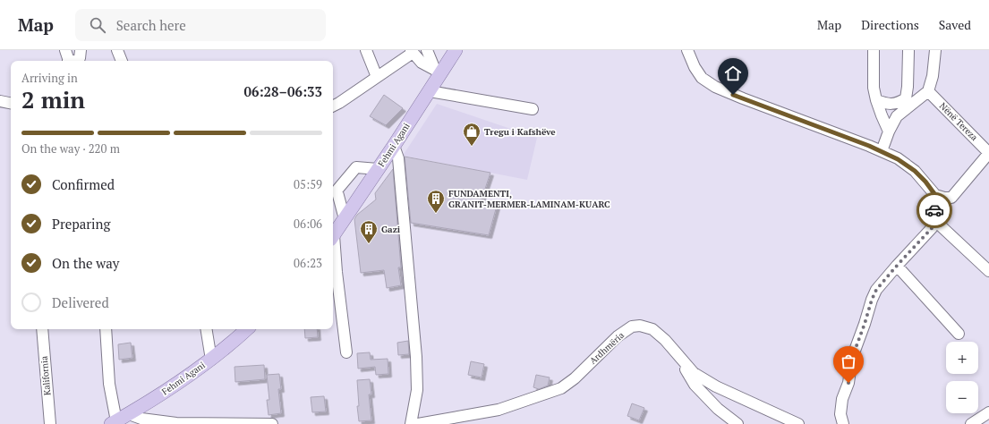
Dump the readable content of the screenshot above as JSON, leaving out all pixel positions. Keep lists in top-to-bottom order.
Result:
{
  "streets": {
    "main road": ["Fehmi Agani"],
    "street": ["Nënë Tereza", "Ardhmëria", "Kalifornia"]
  },
  "places": {
    "shop": ["Tregu i Kafshëve"],
    "building": ["FUNDAMENTI, GRANIT-MERMER-LAMINAM-KUARC", "Gazi"]
  },
  "page": {
    "header": "Map",
    "search": "Search here",
    "nav": ["Map", "Directions", "Saved"],
    "heading": ["2 min", "Arriving in", "06:28–06:33"],
    "bar": "On the way · 220 m",
    "list": [
      ["Confirmed", "05:59"],
      ["Preparing", "06:06"],
      ["On the way", "06:23"],
      "Delivered"
    ],
    "map_buttons": ["+", "−"]
  }
}
